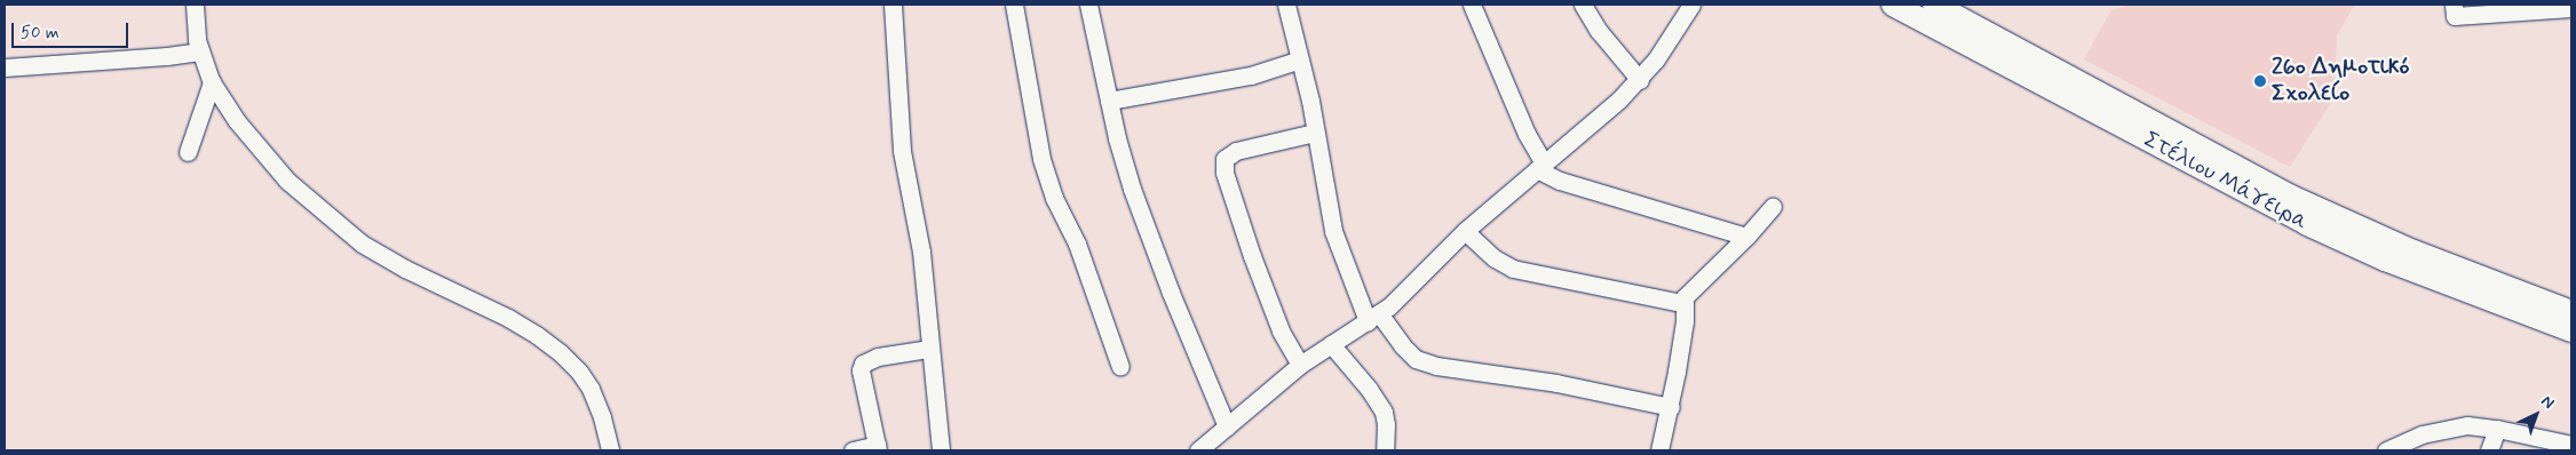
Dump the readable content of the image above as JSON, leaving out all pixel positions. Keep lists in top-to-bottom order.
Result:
{
  "streets": {
    "main road": ["Στέλιου Μάγειρα"]
  },
  "places": ["26ο Δημοτικό Σχολείο"],
  "scale_bar": "50 m",
  "north": "top right"
}
